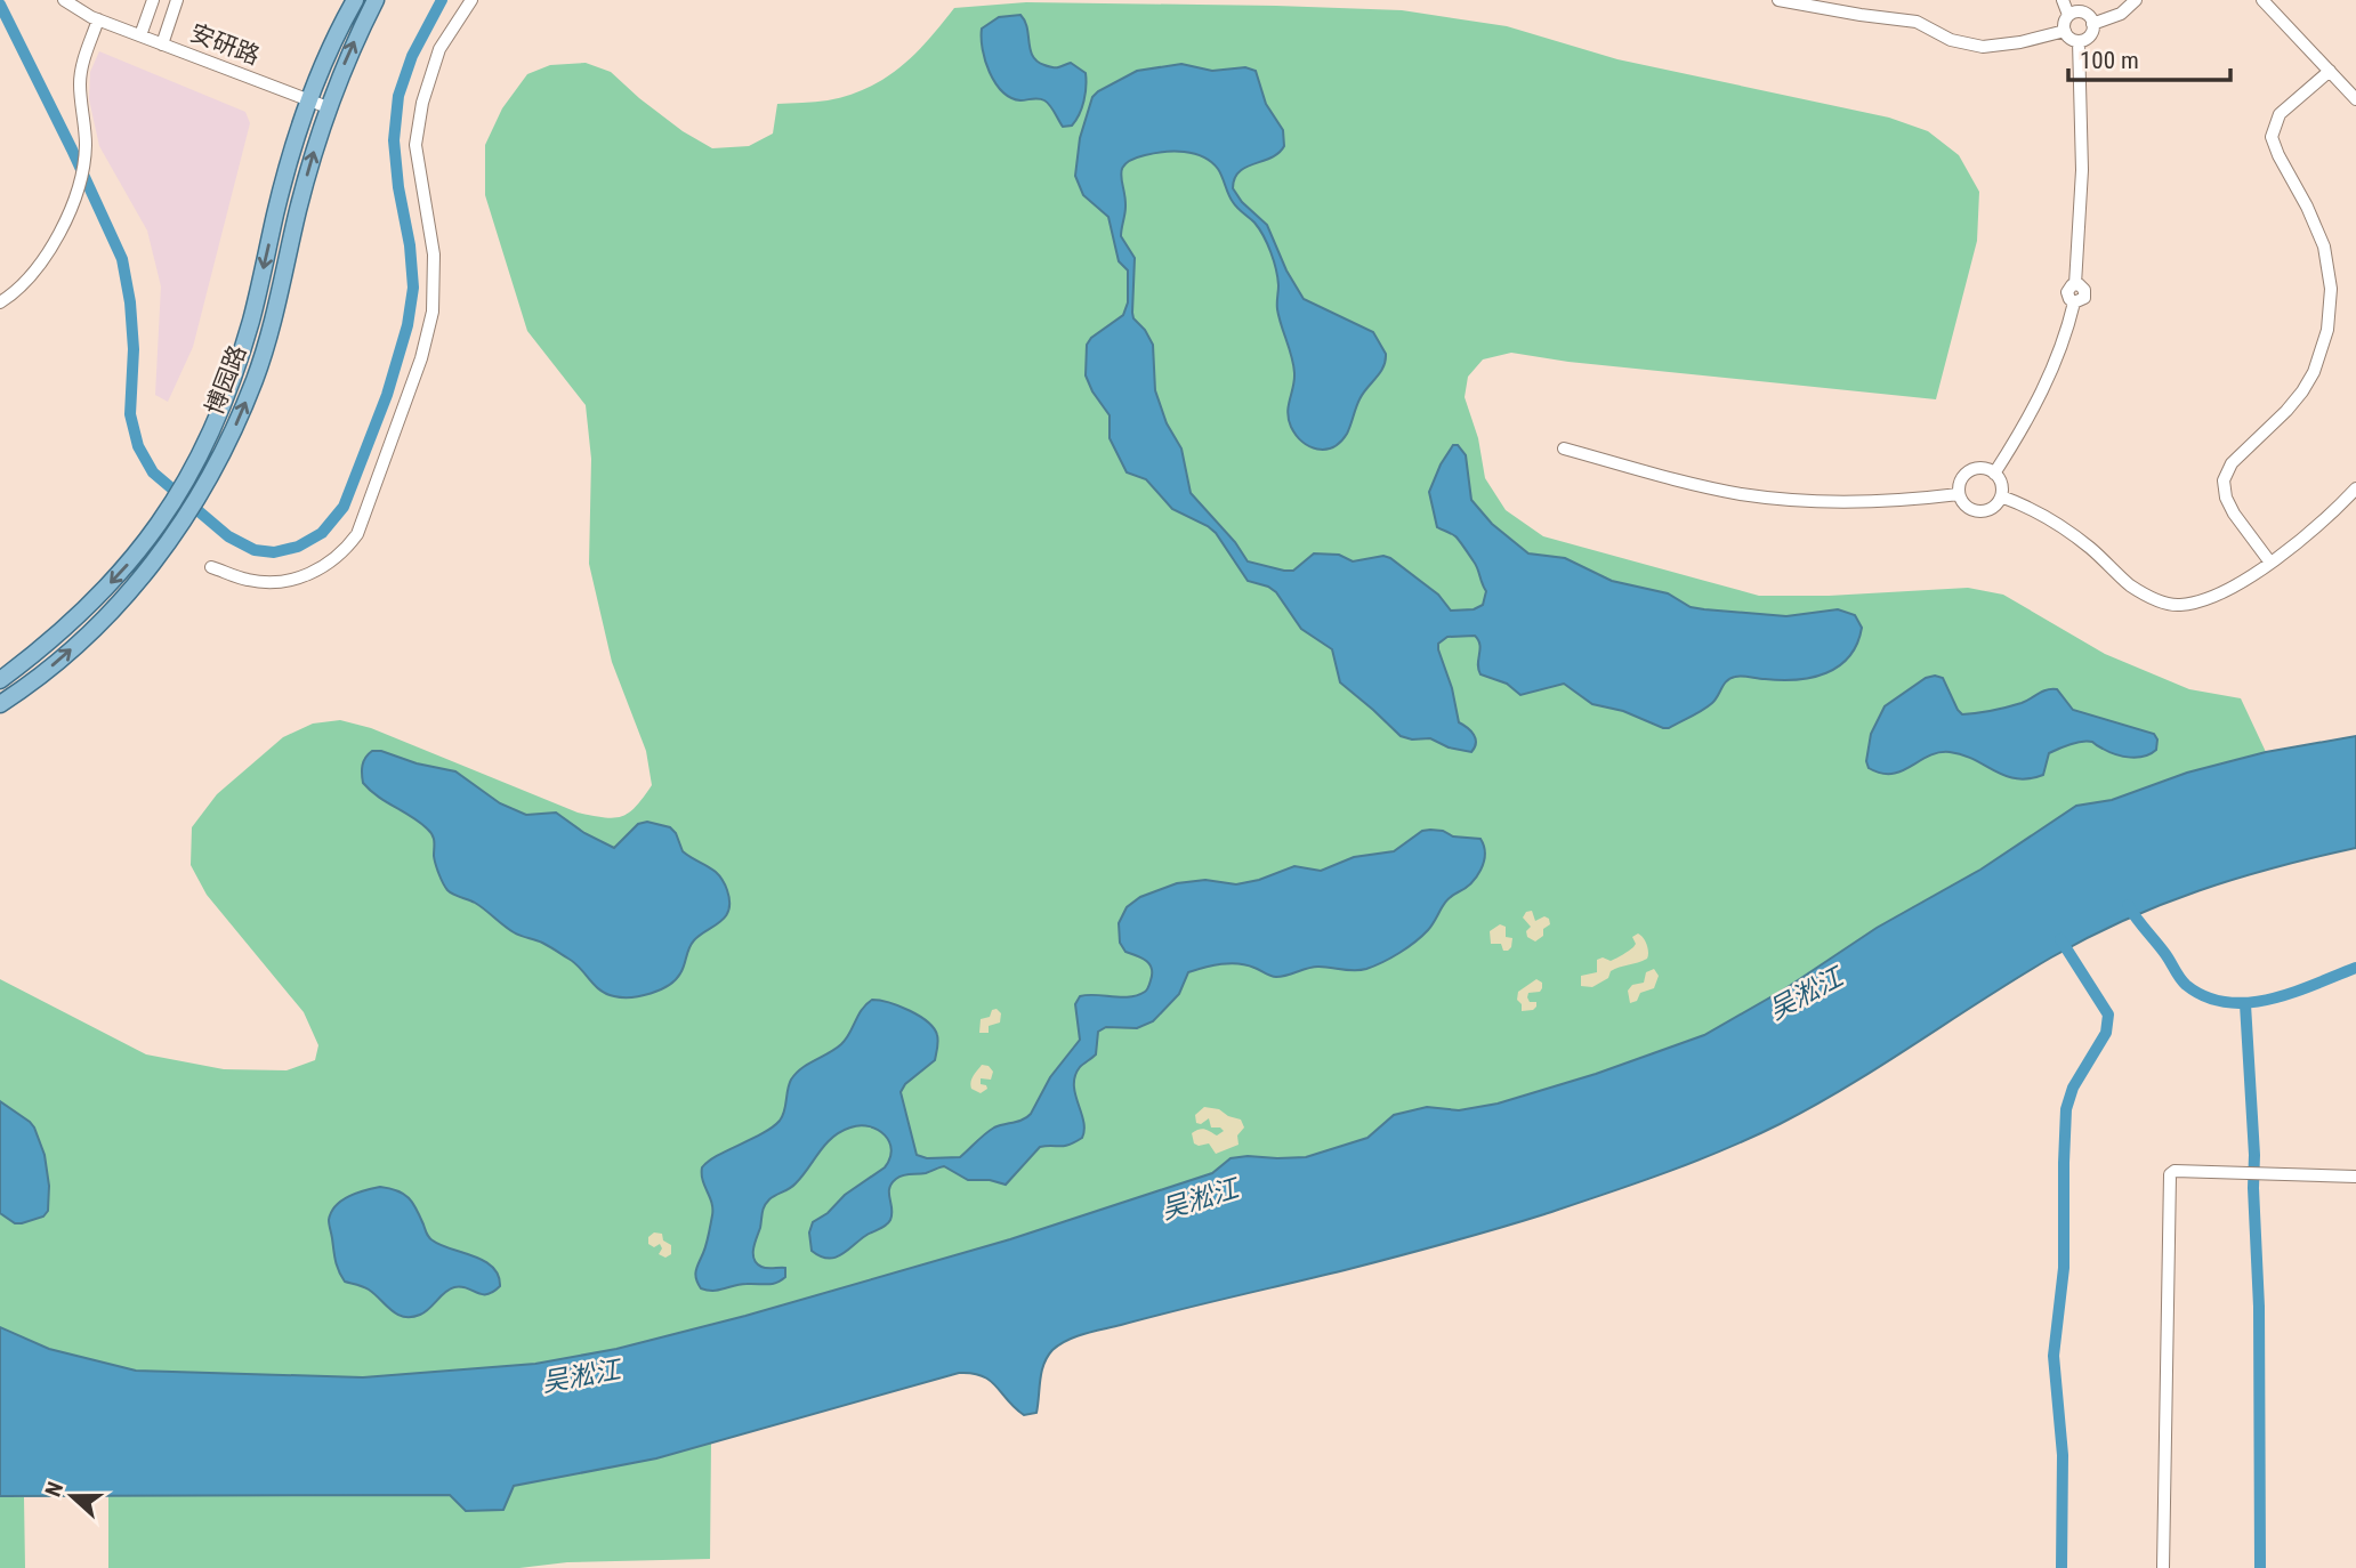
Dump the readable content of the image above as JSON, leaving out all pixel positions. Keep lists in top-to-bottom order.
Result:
{
  "streets": {
    "main road": ["博园路"],
    "street": ["安研路"]
  },
  "crossings": [
    ["安研路", "博园路"]
  ],
  "water": ["吴淞江"],
  "scale_bar": "100 m",
  "north": "left"
}
